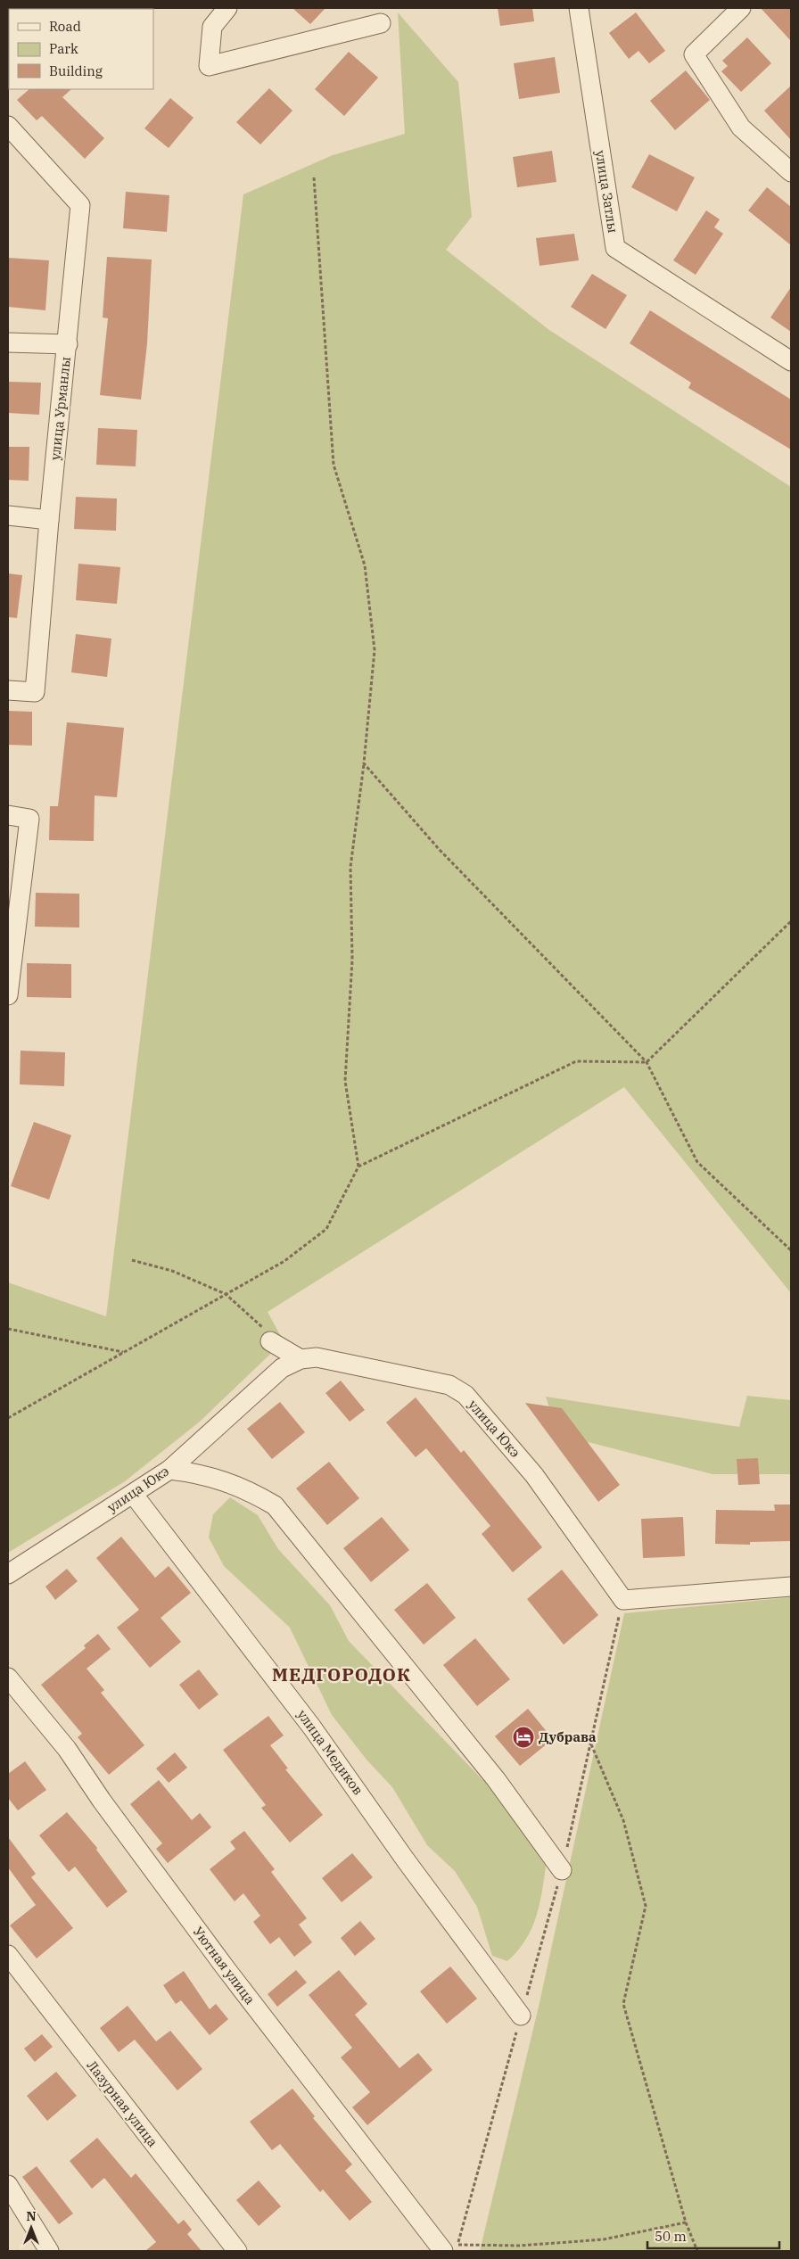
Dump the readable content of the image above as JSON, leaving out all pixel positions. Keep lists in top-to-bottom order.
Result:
{
  "streets": {
    "street": [
      "улица Затлы",
      "улица Урманлы",
      "улица Юкэ",
      "улица Медиков",
      "Уютная улица",
      "Лазурная улица"
    ]
  },
  "crossings": [
    ["улица Юкэ", "улица Медиков"]
  ],
  "districts": ["МЕДГОРОДОК"],
  "places": {
    "hotel": ["Дубрава"]
  },
  "legend": ["Road", "Park", "Building"],
  "scale_bar": "50 m",
  "north": "top"
}
